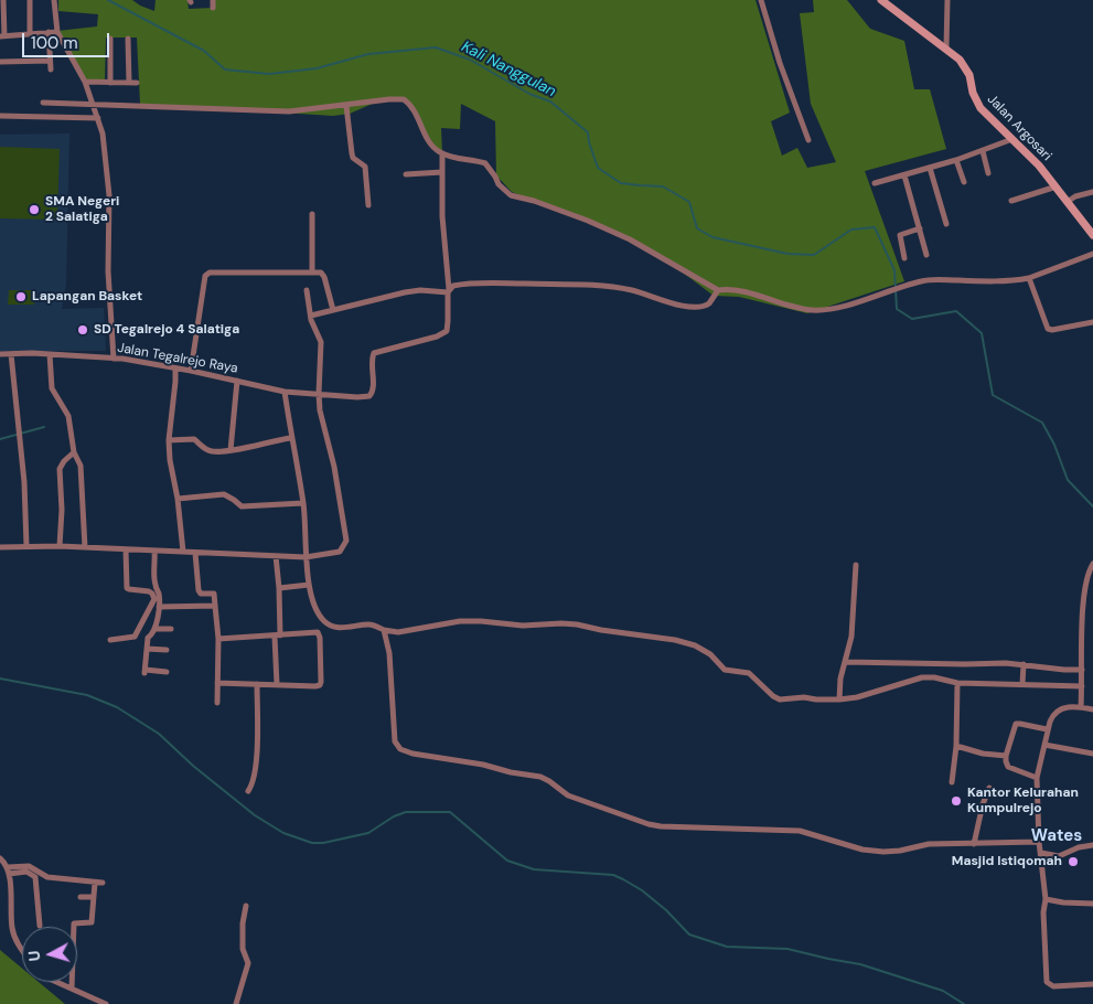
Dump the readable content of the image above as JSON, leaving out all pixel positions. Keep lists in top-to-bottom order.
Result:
{
  "streets": {
    "street": ["Jalan Argosari", "Jalan Tegalrejo Raya"]
  },
  "districts": ["Wates"],
  "water": ["Kali Nanggulan"],
  "places": [
    "SMA Negeri 2 Salatiga",
    "Lapangan Basket",
    "SD Tegalrejo 4 Salatiga",
    "Kantor Kelurahan Kumpulrejo",
    "Masjid Istiqomah"
  ],
  "scale_bar": "100 m",
  "north": "left"
}
